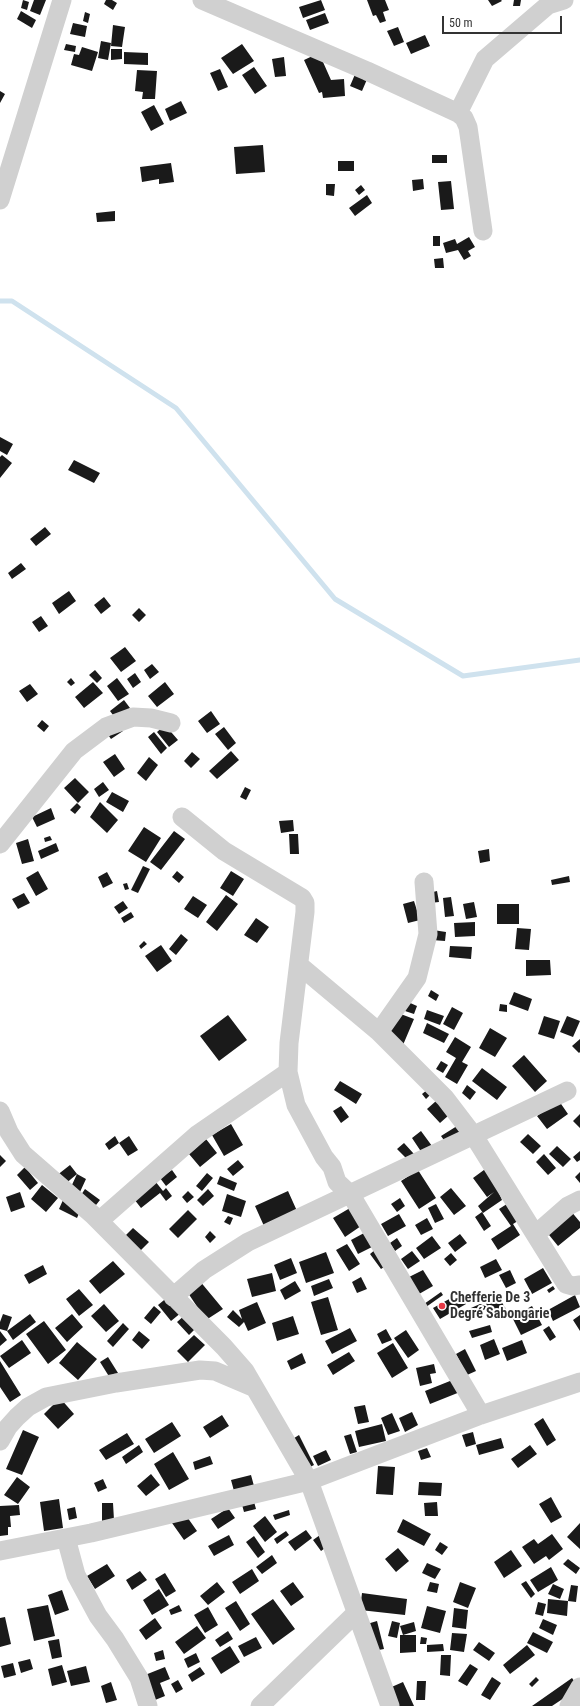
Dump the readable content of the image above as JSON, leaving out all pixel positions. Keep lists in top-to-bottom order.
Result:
{
  "places": ["Chefferie De 3 Degré Sabongarie"],
  "scale_bar": "50 m"
}
